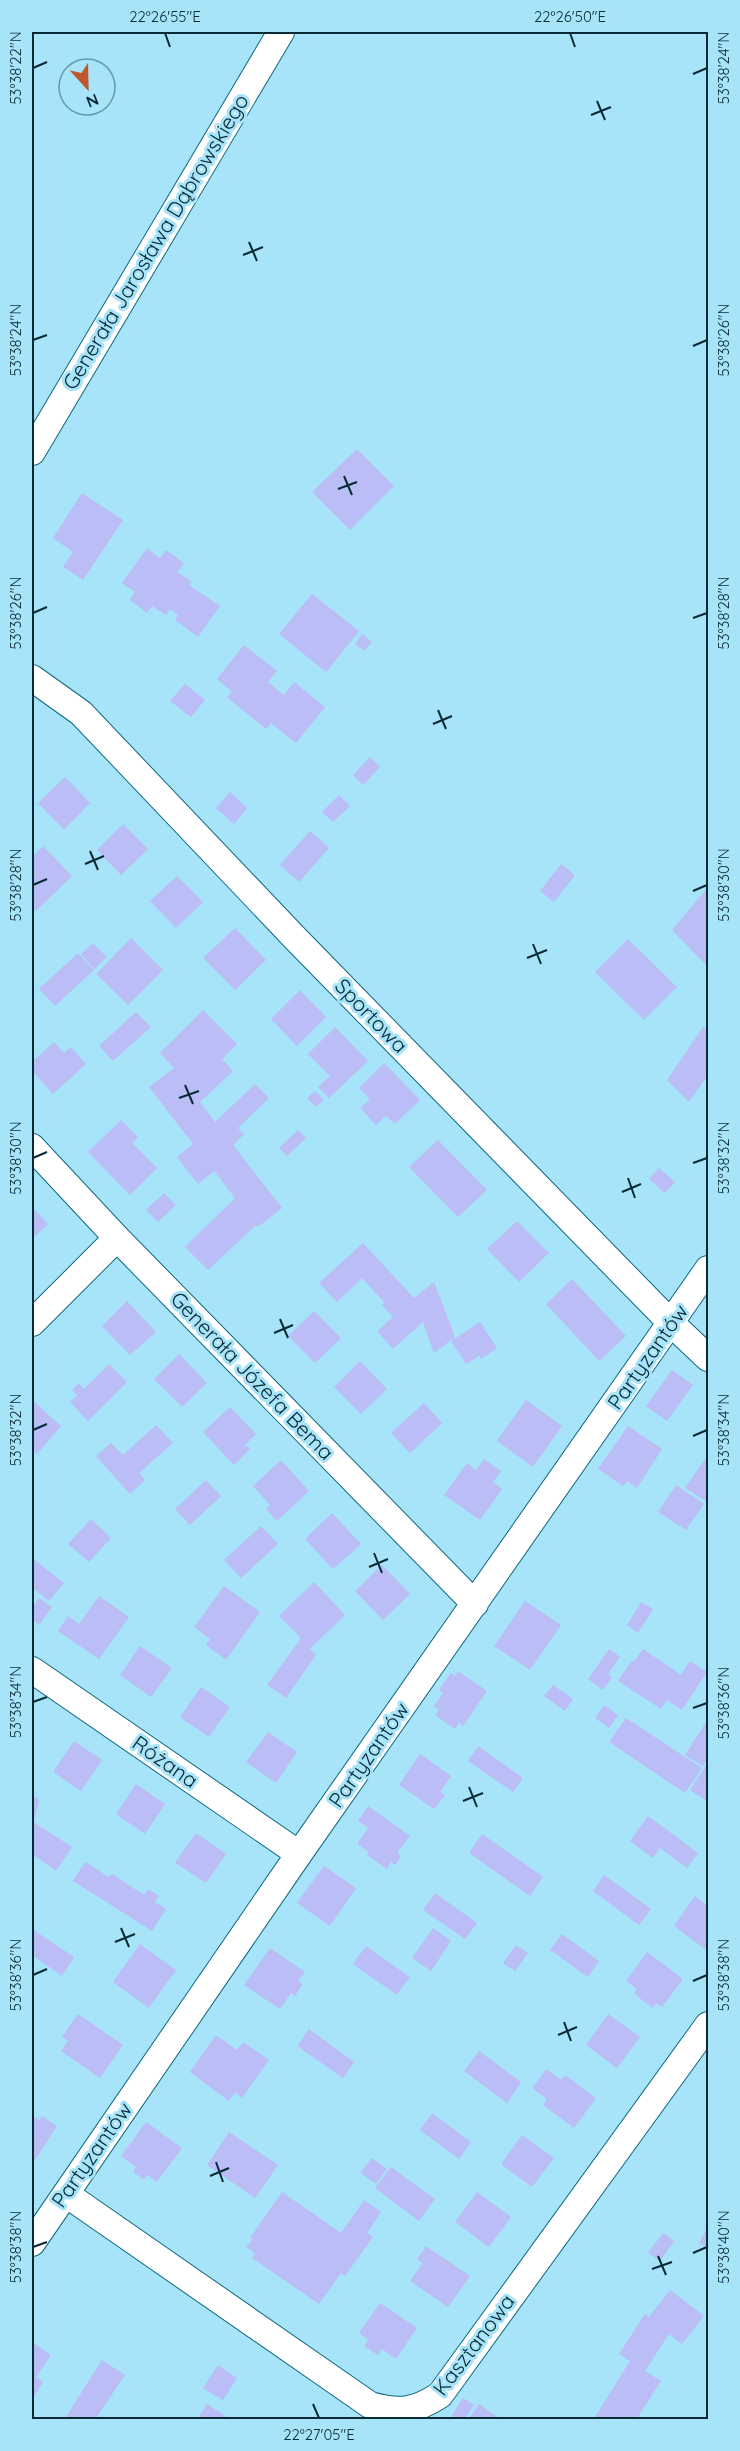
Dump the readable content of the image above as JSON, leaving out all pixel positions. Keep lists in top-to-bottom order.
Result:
{
  "streets": {
    "street": [
      "Generała Jarosława Dąbrowskiego",
      "Sportowa",
      "Partyzantów",
      "Generała Józefa Bema",
      "Różana",
      "Kasztanowa"
    ]
  },
  "crossings": [
    ["Sportowa", "Partyzantów"],
    ["Partyzantów", "Generała Józefa Bema"],
    ["Partyzantów", "Różana"],
    ["Partyzantów", "Kasztanowa"]
  ],
  "north": "bottom",
  "coordinates": [
    "22°26'55\"E",
    "22°26'50\"E",
    "53°38'22\"N",
    "53°38'24\"N",
    "53°38'26\"N",
    "53°38'28\"N",
    "53°38'30\"N",
    "53°38'32\"N",
    "53°38'34\"N",
    "53°38'36\"N",
    "53°38'38\"N",
    "53°38'40\"N",
    "22°27'05\"E"
  ]
}
